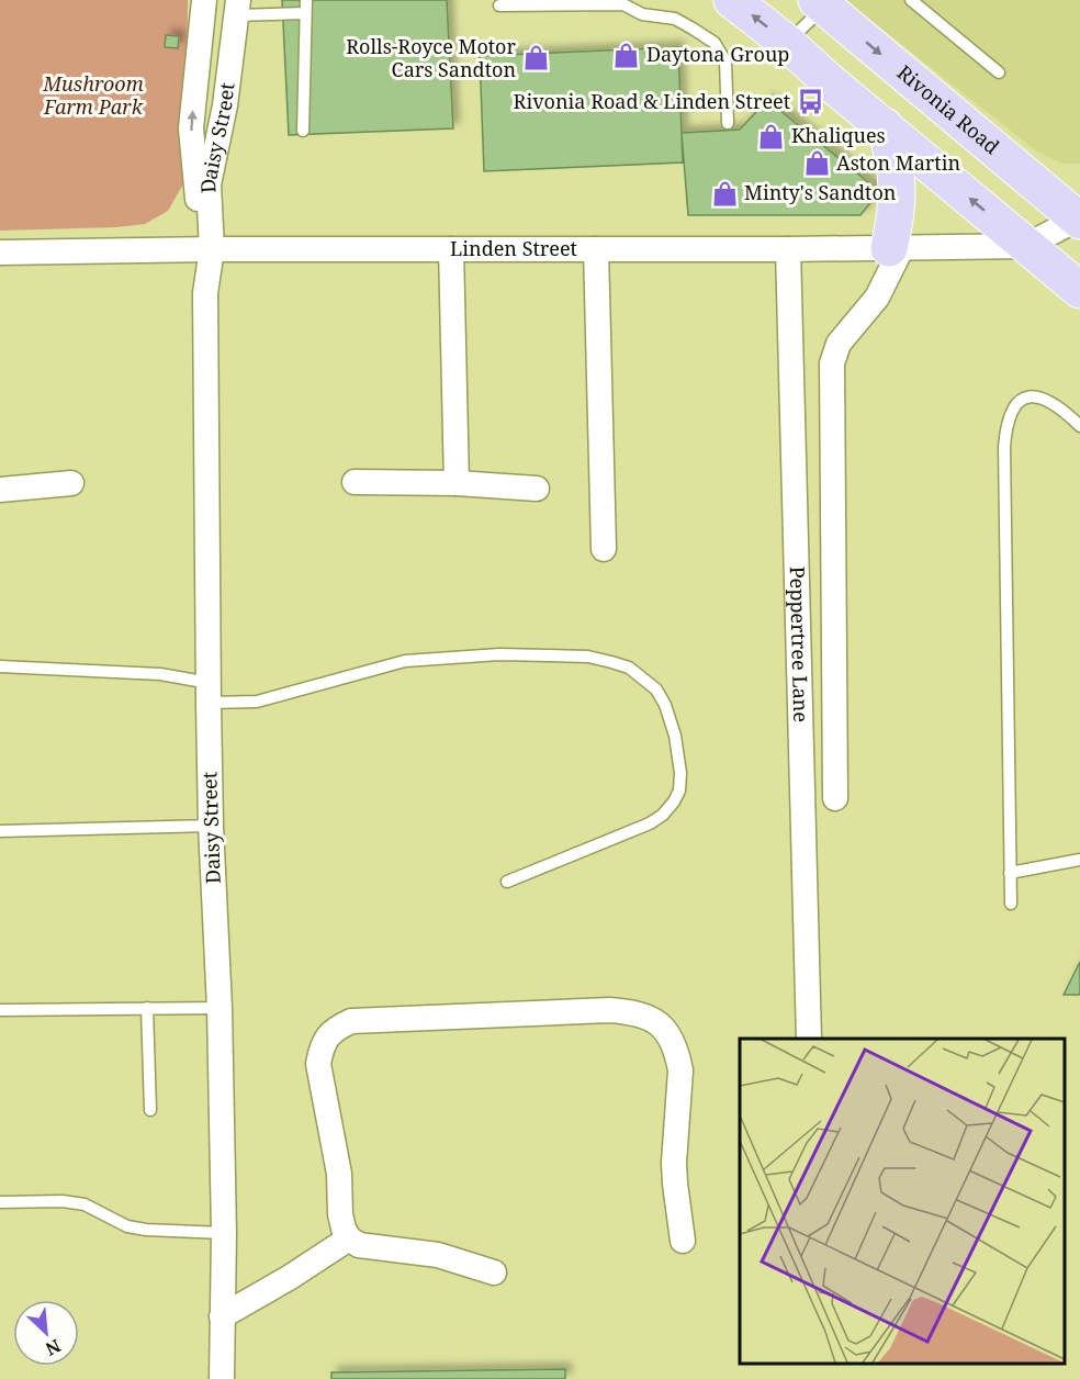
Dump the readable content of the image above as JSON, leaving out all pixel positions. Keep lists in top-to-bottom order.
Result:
{
  "streets": {
    "main road": ["Rivonia Road"],
    "street": ["Daisy Street", "Linden Street", "Peppertree Lane"]
  },
  "crossings": [
    ["Daisy Street", "Linden Street"],
    ["Linden Street", "Peppertree Lane"]
  ],
  "parks": ["Mushroom Farm Park"],
  "places": {
    "shop": [
      "Daytona Group",
      "Rolls-Royce Motor Cars Sandton",
      "Khaliques",
      "Aston Martin",
      "Minty's Sandton"
    ],
    "bus stop": ["Rivonia Road & Linden Street"]
  },
  "north": "bottom right"
}
